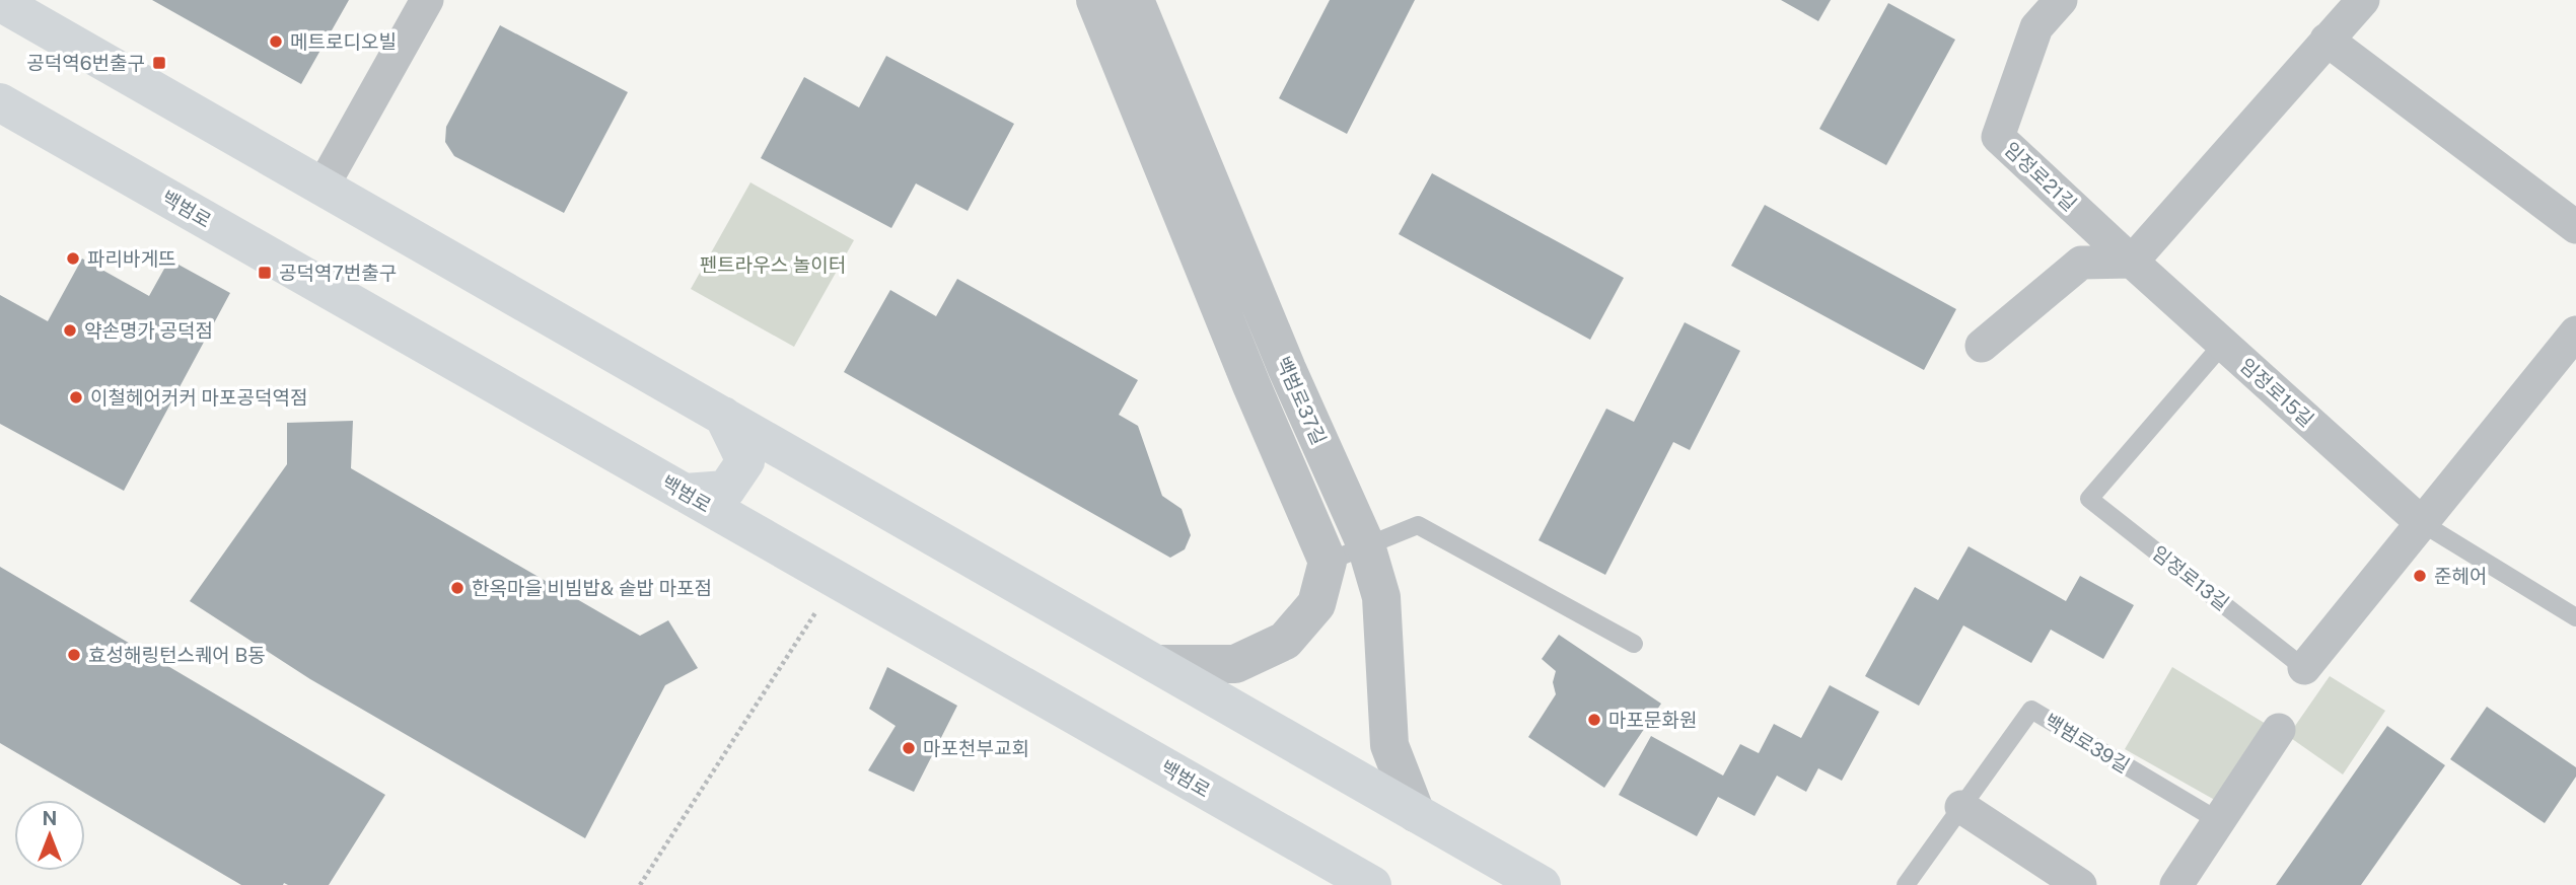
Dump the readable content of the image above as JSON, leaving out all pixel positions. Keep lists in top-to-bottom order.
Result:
{
  "streets": {
    "main road": ["백범로"],
    "street": [
      "임정로21길",
      "임정로15길",
      "백범로37길",
      "임정로13길"
    ],
    "lane": ["백범로39길"]
  },
  "crossings": [
    ["임정로21길", "임정로15길"],
    ["임정로15길", "임정로13길"]
  ],
  "parks": ["펜트라우스 놀이터"],
  "places": {
    "other": [
      "메트로디오빌",
      "파리바게뜨",
      "약손명가 공덕점",
      "이철헤어커커 마포공덕역점",
      "준헤어",
      "한옥마을 비빔밥& 솥밥 마포점",
      "효성해링턴스퀘어 B동",
      "마포문화원",
      "마포천부교회"
    ],
    "transit": ["공덕역6번출구", "공덕역7번출구"]
  },
  "north": "top"
}
